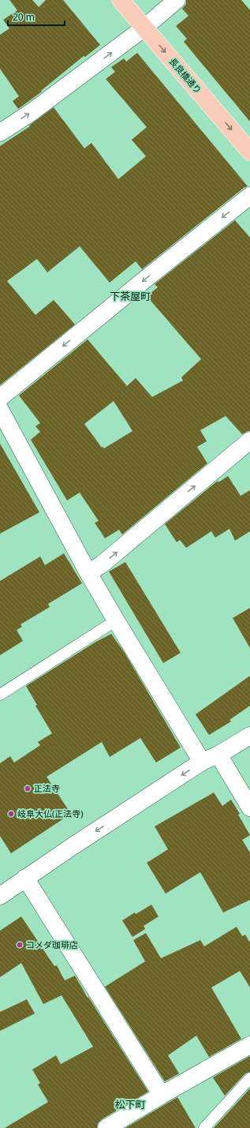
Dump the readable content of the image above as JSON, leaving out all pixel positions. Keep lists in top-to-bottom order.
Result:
{
  "streets": {
    "highway": ["長良橋通り"]
  },
  "one_way": ["長良橋通り"],
  "districts": ["下茶屋町", "松下町"],
  "places": ["正法寺", "岐阜大仏(正法寺)", "コメダ珈琲店"],
  "scale_bar": "20 m"
}
